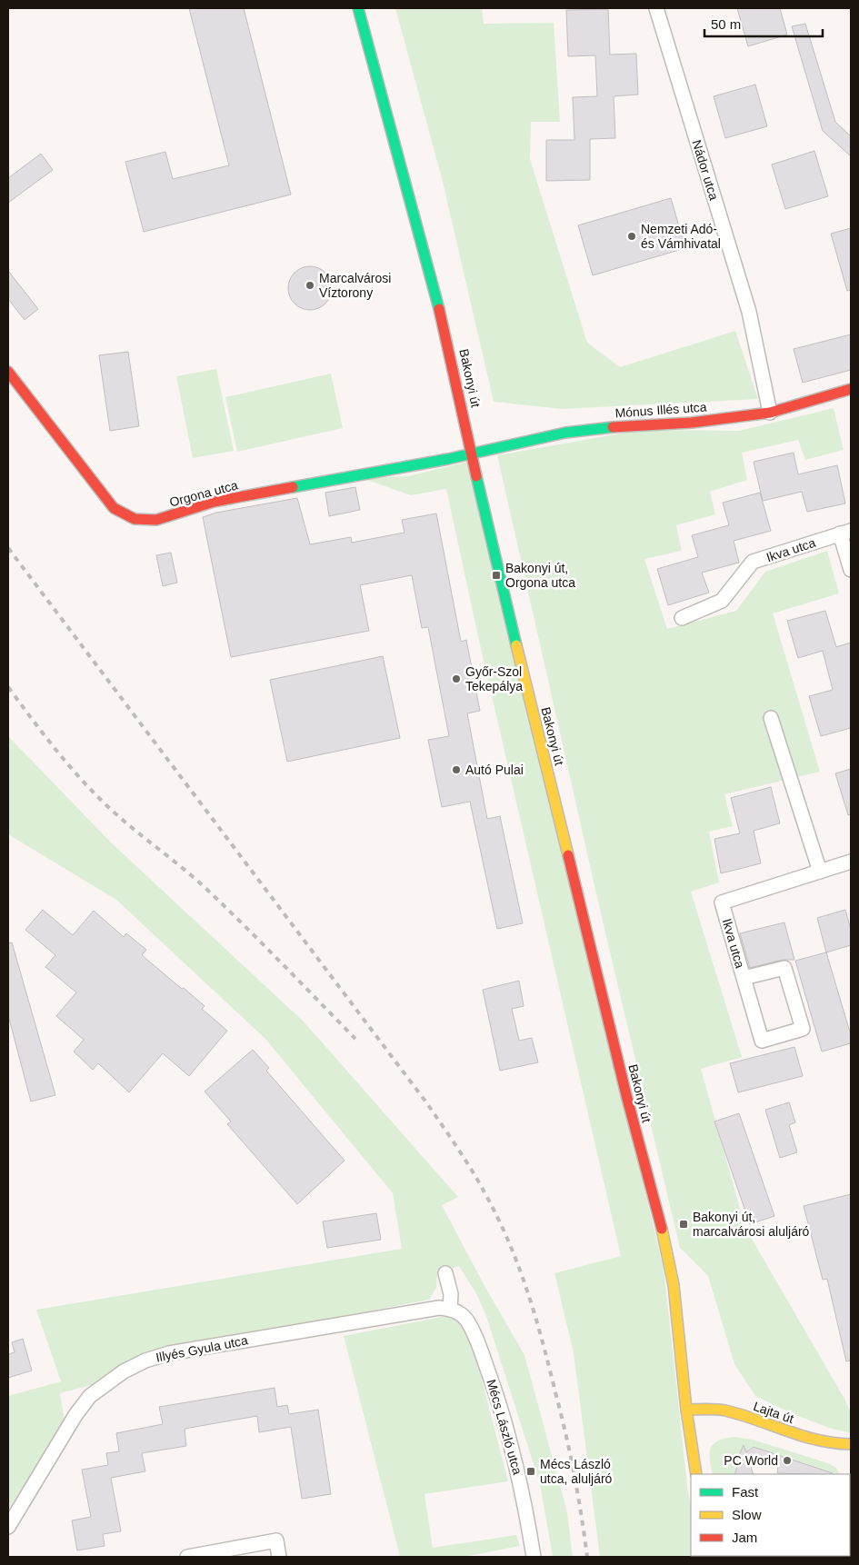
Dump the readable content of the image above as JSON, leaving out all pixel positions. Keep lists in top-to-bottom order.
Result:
{
  "streets": {
    "main road": [
      "Bakonyi út",
      "Mónus Illés utca",
      "Orgona utca",
      "Lajta út"
    ],
    "street": [
      "Nádor utca",
      "Ikva utca",
      "Illyés Gyula utca",
      "Mécs László utca"
    ]
  },
  "crossings": [
    ["Nádor utca", "Mónus Illés utca"],
    ["Bakonyi út", "Mónus Illés utca"],
    ["Bakonyi út", "Orgona utca"],
    ["Bakonyi út", "Lajta út"],
    ["Mónus Illés utca", "Orgona utca"],
    ["Illyés Gyula utca", "Mécs László utca"]
  ],
  "places": {
    "other": [
      "Nemzeti Adó- és Vámhivatal",
      "Marcalvárosi Víztorony",
      "Győr-Szol Tekepálya",
      "Autó Pulai",
      "PC World"
    ],
    "transit": ["Bakonyi út, Orgona utca", "Bakonyi út, marcalvárosi aluljáró", "Mécs László utca, aluljáró"]
  },
  "legend": ["Fast", "Slow", "Jam"],
  "scale_bar": "50 m"
}
